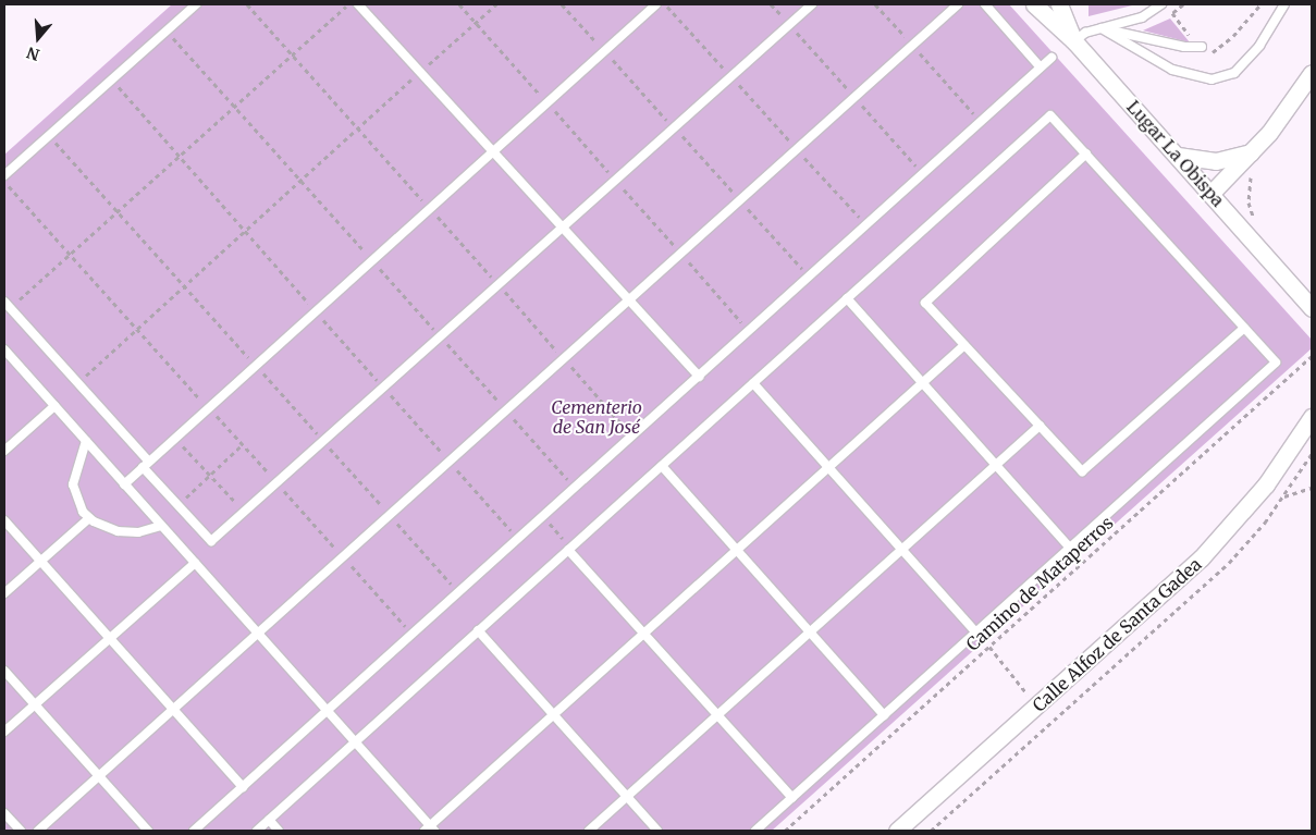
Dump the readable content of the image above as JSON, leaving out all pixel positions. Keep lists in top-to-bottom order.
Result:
{
  "streets": {
    "street": ["Lugar La Obispa", "Calle Alfoz de Santa Gadea"],
    "path": ["Camino de Mataperros"]
  },
  "parks": ["Cementerio de San José"],
  "north": "bottom"
}
